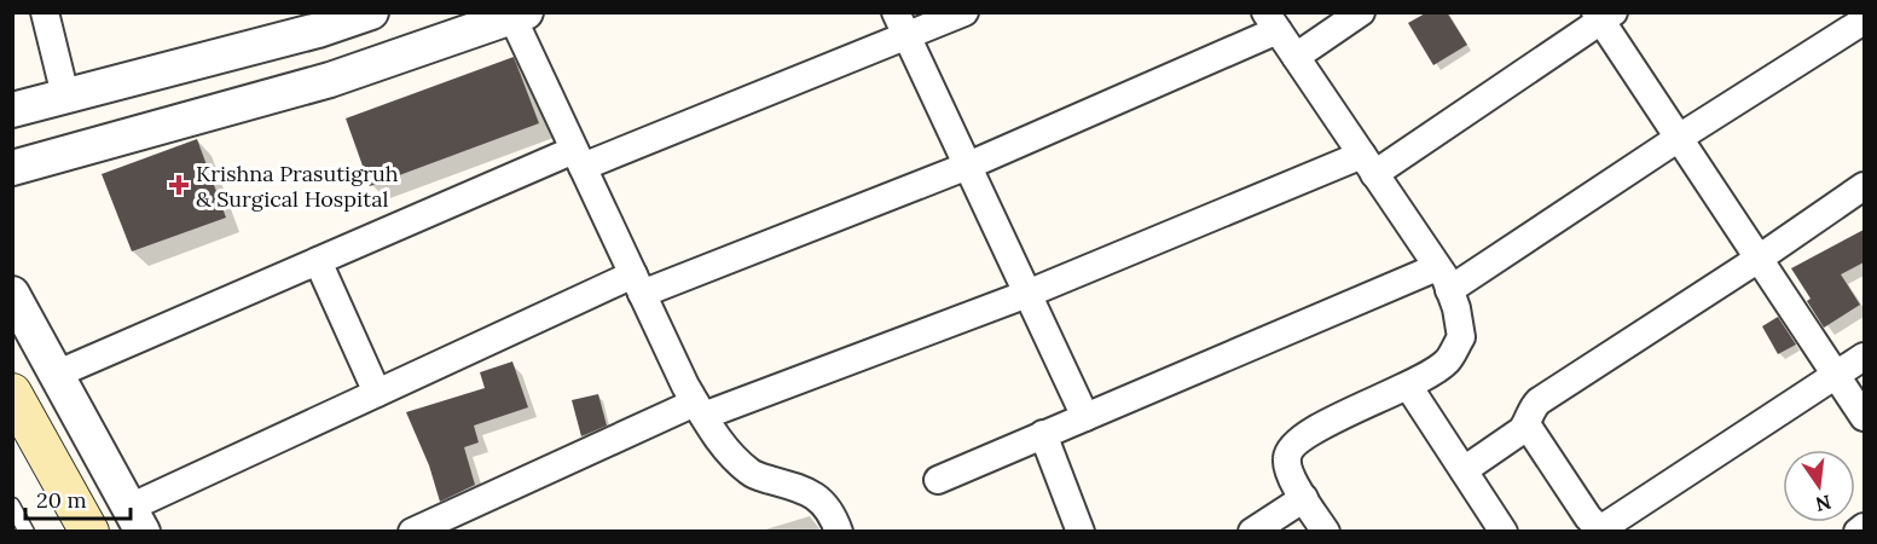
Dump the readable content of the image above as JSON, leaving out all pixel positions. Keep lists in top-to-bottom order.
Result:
{
  "places": {
    "health": ["Krishna Prasutigruh & Surgical Hospital"]
  },
  "scale_bar": "20 m",
  "north": "bottom"
}
